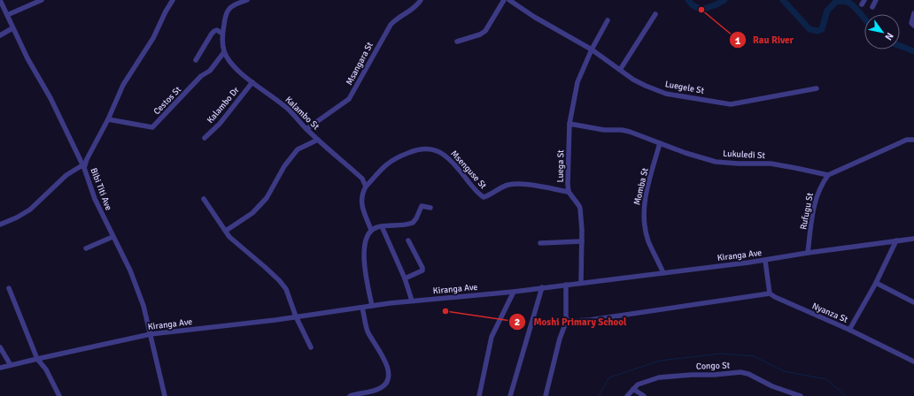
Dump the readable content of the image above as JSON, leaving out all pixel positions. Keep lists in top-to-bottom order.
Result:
{
  "streets": {
    "street": [
      "Msangara St",
      "Luegele St",
      "Cestos St",
      "Kalambo Dr",
      "Kalambo St",
      "Lukuledi St",
      "Luega St",
      "Msenguse St",
      "Momba St",
      "Bibi Titi Ave",
      "Rufugu St",
      "Kiranga Ave",
      "Nyanza St",
      "Congo St"
    ]
  },
  "crossings": [
    ["Msangara St", "Kalambo St"],
    ["Luegele St", "Luega St"],
    ["Cestos St", "Kalambo St"],
    ["Cestos St", "Bibi Titi Ave"],
    ["Kalambo Dr", "Kalambo St"],
    ["Kalambo St", "Msenguse St"],
    ["Lukuledi St", "Luega St"],
    ["Lukuledi St", "Momba St"],
    ["Lukuledi St", "Rufugu St"],
    ["Luega St", "Msenguse St"],
    ["Luega St", "Kiranga Ave"],
    ["Momba St", "Kiranga Ave"],
    ["Bibi Titi Ave", "Kiranga Ave"],
    ["Rufugu St", "Kiranga Ave"]
  ],
  "places": ["Rau River", "Moshi Primary School"],
  "north": "bottom right"
}
